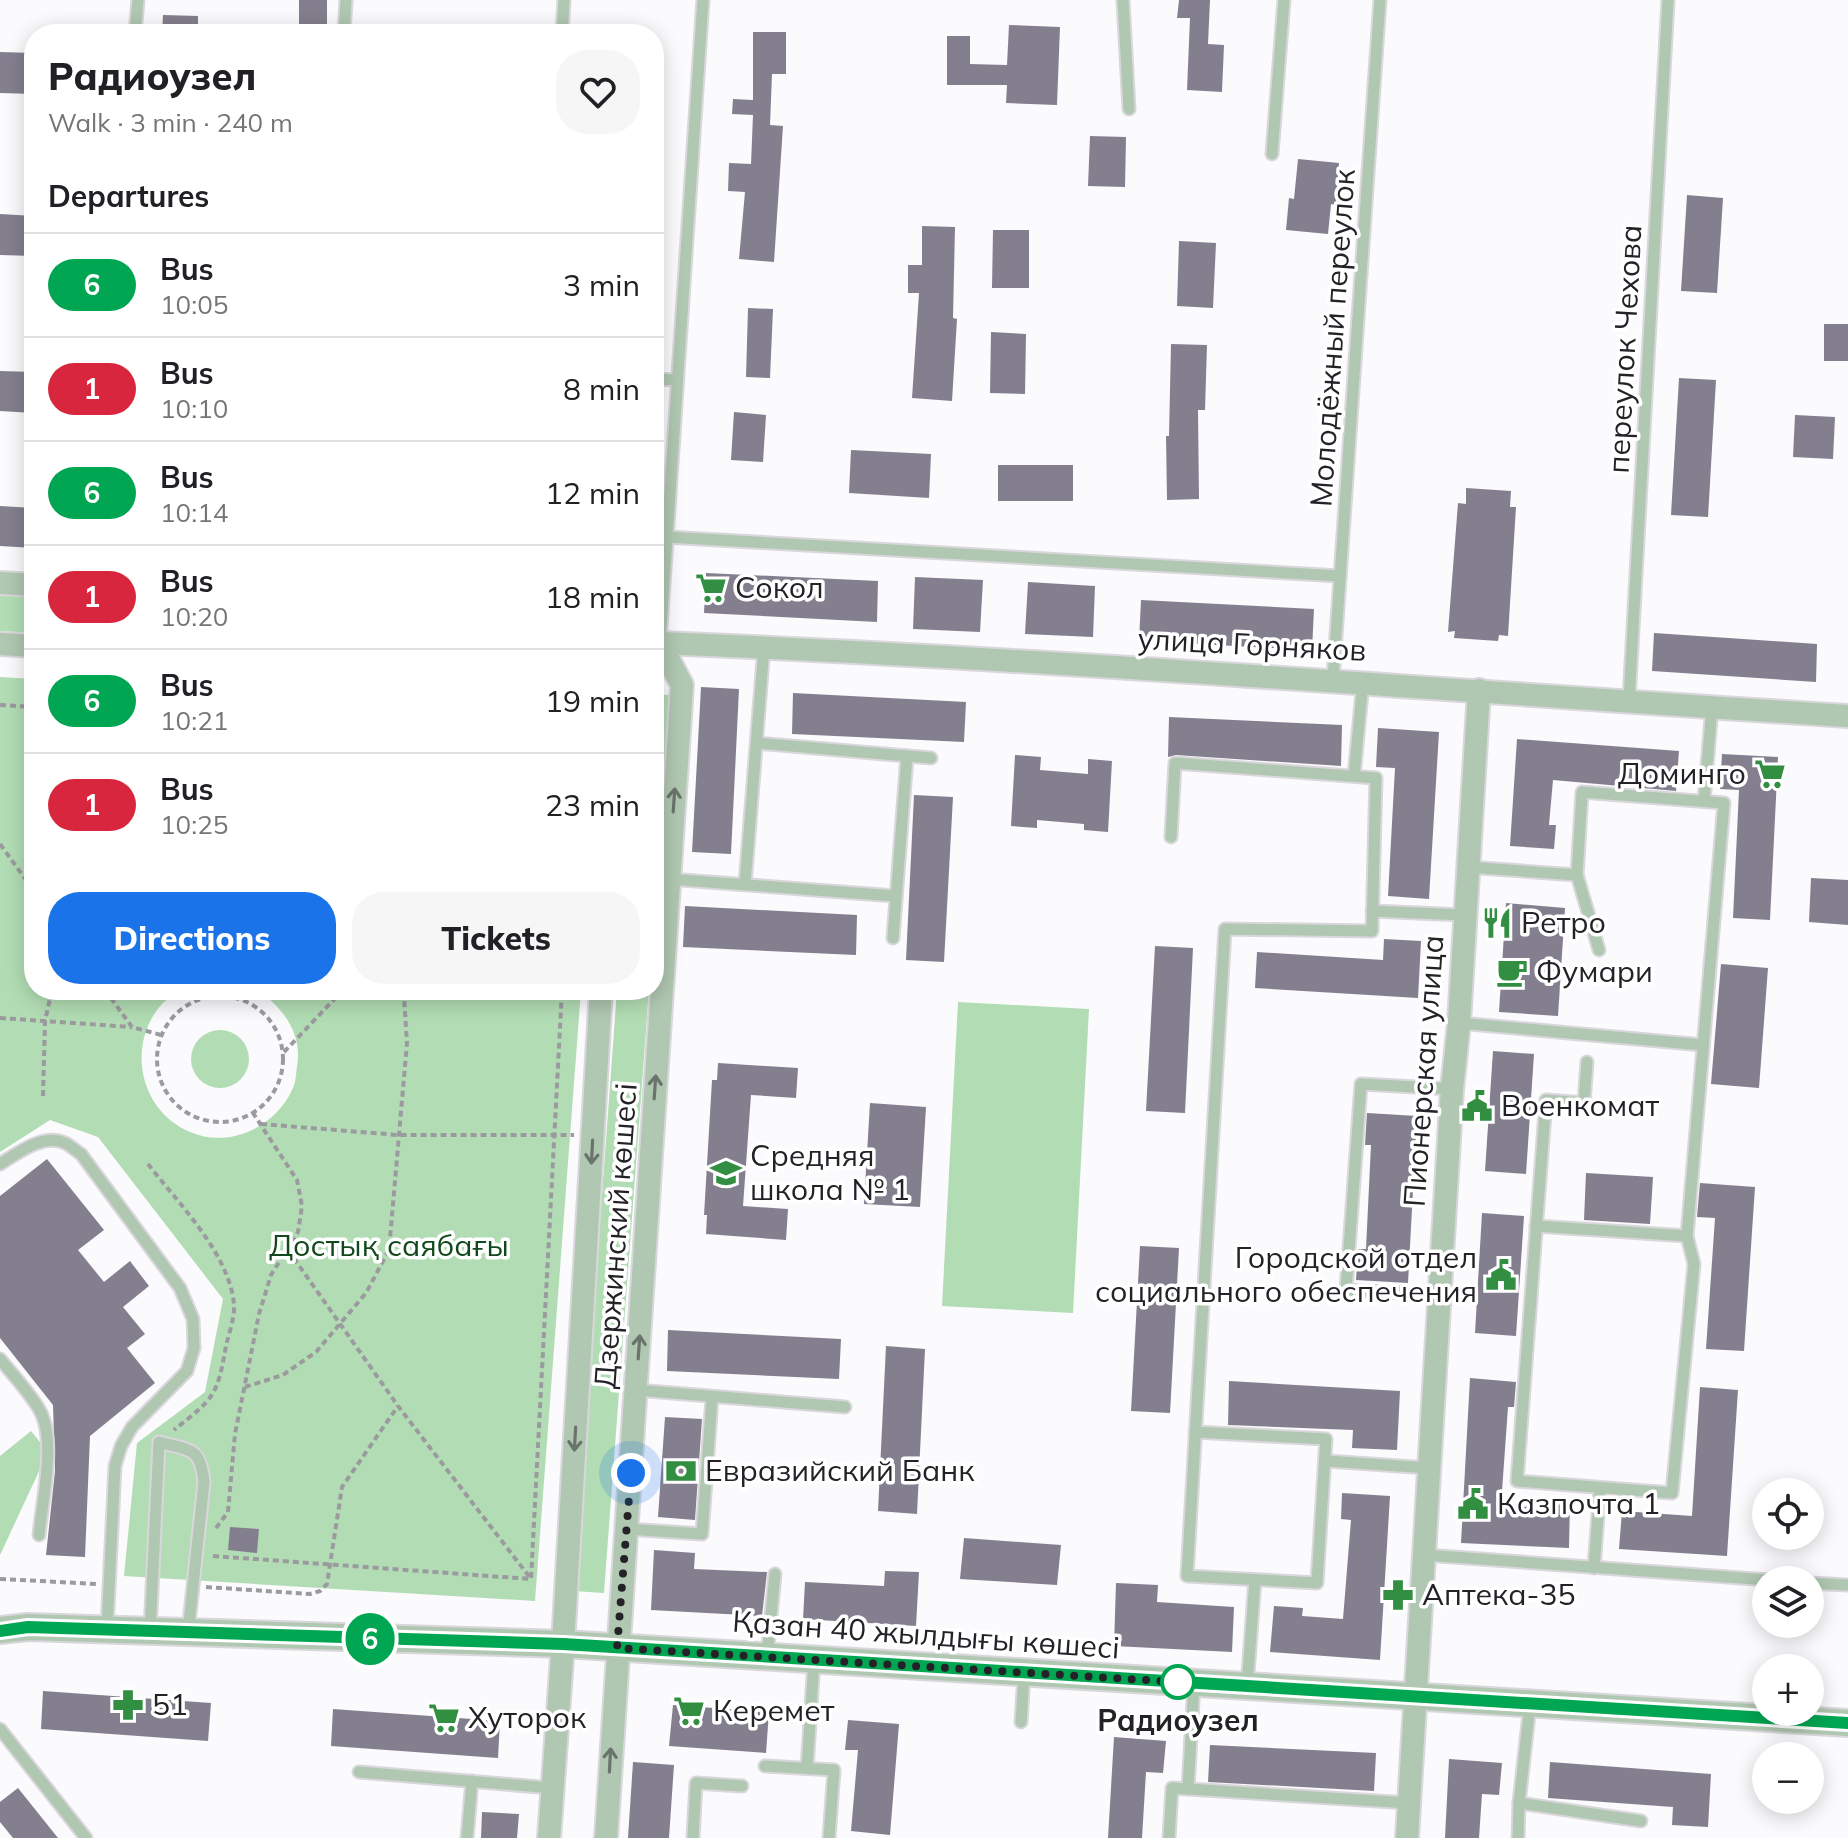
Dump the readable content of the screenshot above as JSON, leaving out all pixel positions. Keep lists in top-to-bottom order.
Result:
{
  "streets": {
    "street": [
      "улица Горняков",
      "Пионерская улица",
      "Дзержинский көшесі",
      "Қазан 40 жылдығы көшесі"
    ],
    "lane": ["Молодёжный переулок", "переулок Чехова"]
  },
  "crossings": [
    ["Молодёжный переулок", "улица Горняков"],
    ["переулок Чехова", "улица Горняков"],
    ["улица Горняков", "Пионерская улица"],
    ["Пионерская улица", "Қазан 40 жылдығы көшесі"],
    ["Дзержинский көшесі", "Қазан 40 жылдығы көшесі"]
  ],
  "parks": ["Достық саябағы"],
  "places": {
    "supermarket": [
      "Сокол",
      "Доминго",
      "Керемет",
      "Хуторок"
    ],
    "restaurant": ["Ретро"],
    "cafe": ["Фумари"],
    "public building": ["Военкомат", "Городской отдел социального обеспечения", "Казпочта 1"],
    "school or university": ["Средняя школа № 1"],
    "bank": ["Евразийский Банк"],
    "pharmacy": ["Аптека-35", "51"],
    "other": ["Радиоузел"]
  },
  "lines": ["bus line 6"],
  "page": {
    "on_map": "6",
    "heading": [
      ["Радиоузел", "Walk · 3 min · 240 m"],
      "Departures"
    ],
    "list": [
      {
        "mark": "6",
        "name": "Bus",
        "note": "10:05",
        "value": "3 min"
      },
      {
        "mark": "1",
        "name": "Bus",
        "note": "10:10",
        "value": "8 min"
      },
      {
        "mark": "6",
        "name": "Bus",
        "note": "10:14",
        "value": "12 min"
      },
      {
        "mark": "1",
        "name": "Bus",
        "note": "10:20",
        "value": "18 min"
      },
      {
        "mark": "6",
        "name": "Bus",
        "note": "10:21",
        "value": "19 min"
      },
      {
        "mark": "1",
        "name": "Bus",
        "note": "10:25",
        "value": "23 min"
      }
    ],
    "buttons": ["Directions", "Tickets"],
    "map_buttons": ["+", "−"]
  }
}
